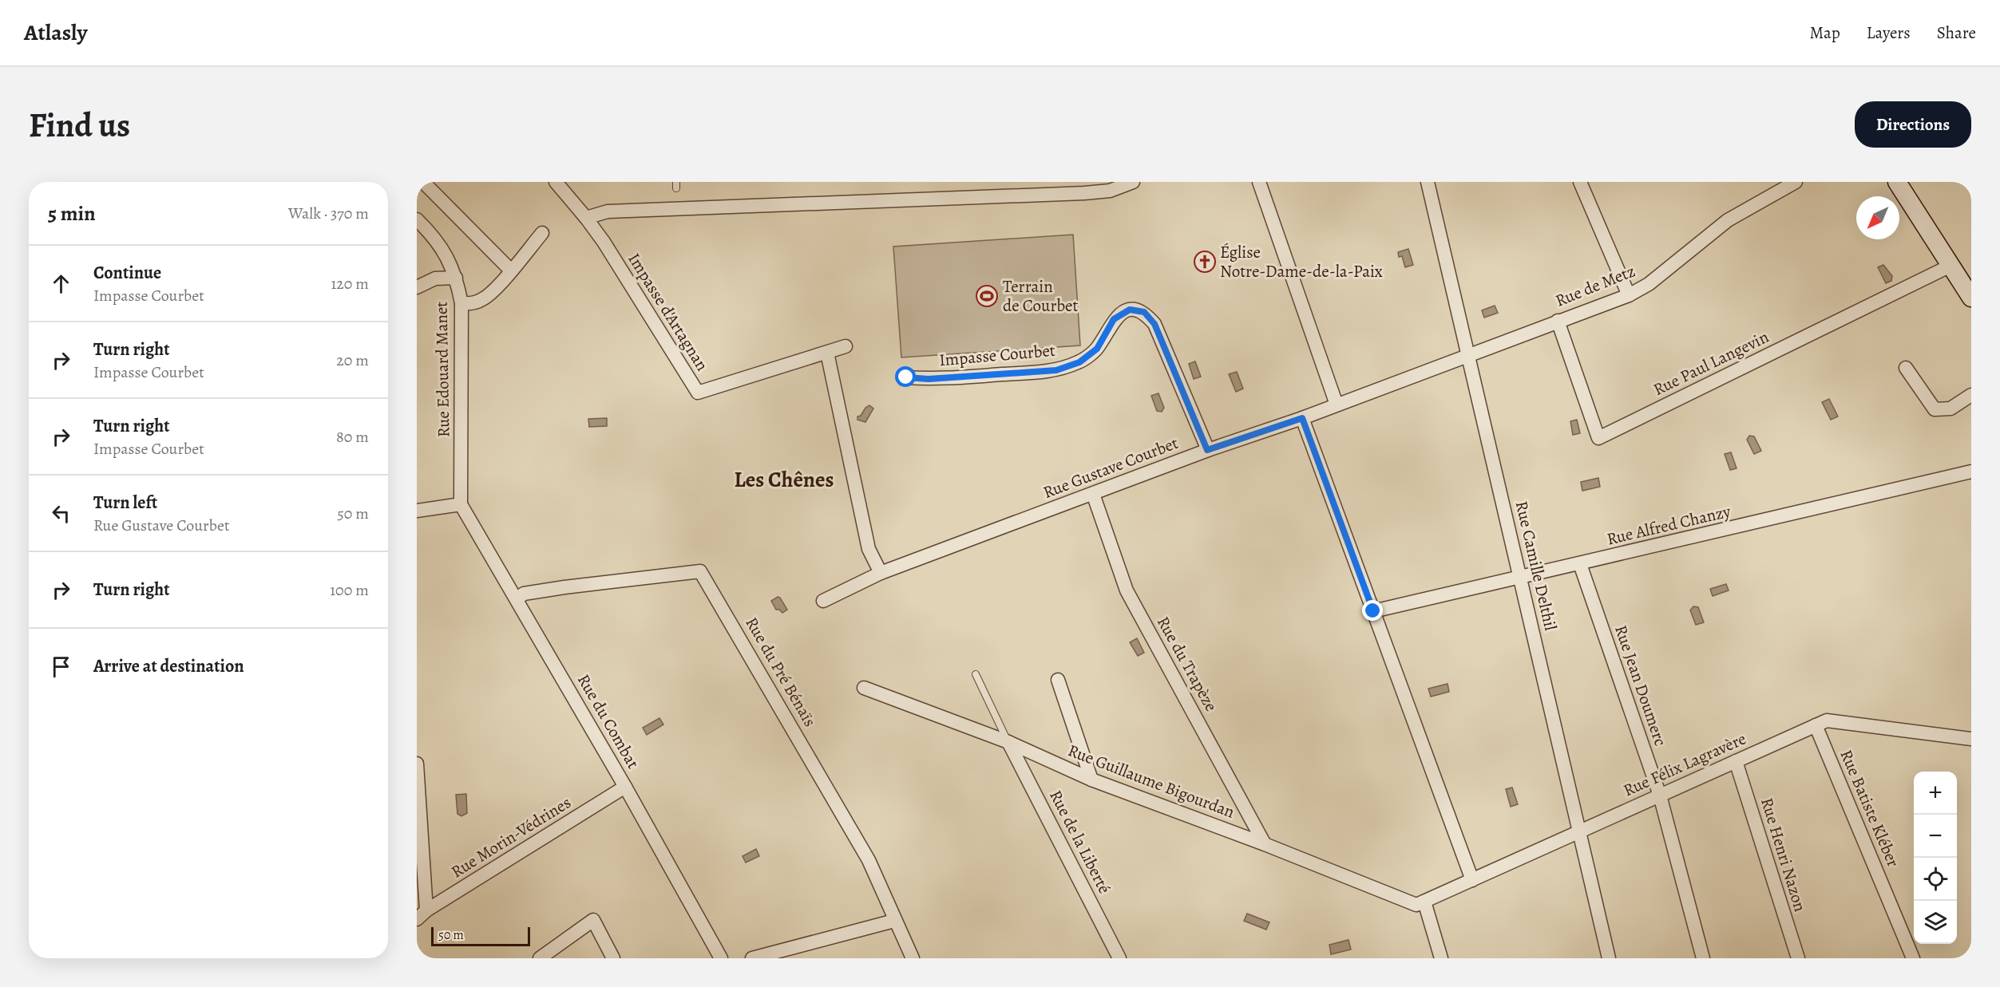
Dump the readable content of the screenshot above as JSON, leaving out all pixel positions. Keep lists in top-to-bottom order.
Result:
{
  "streets": {
    "street": [
      "Rue de Metz",
      "Impasse d'Artagnan",
      "Impasse Courbet",
      "Rue Paul Langevin",
      "Rue Edouard Manet",
      "Rue Gustave Courbet",
      "Rue Alfred Chanzy",
      "Rue Camille Delthil",
      "Rue du Trapèze",
      "Rue du Pré Bénaïs",
      "Rue Jean Doumerc",
      "Rue du Combat",
      "Rue Félix Lagravère",
      "Rue Guillaume Bigourdan",
      "Rue Batiste Kléber",
      "Rue Morin-Védrines",
      "Rue de la Liberté",
      "Rue Henri Nazon"
    ]
  },
  "crossings": [
    ["Rue de Metz", "Rue Paul Langevin"],
    ["Rue de Metz", "Rue Gustave Courbet"],
    ["Rue de Metz", "Rue Camille Delthil"],
    ["Impasse Courbet", "Rue Gustave Courbet"],
    ["Rue Edouard Manet", "Rue du Combat"],
    ["Rue Gustave Courbet", "Rue Camille Delthil"],
    ["Rue Gustave Courbet", "Rue du Trapèze"],
    ["Rue Alfred Chanzy", "Rue Camille Delthil"],
    ["Rue Alfred Chanzy", "Rue Jean Doumerc"],
    ["Rue Camille Delthil", "Rue Félix Lagravère"],
    ["Rue du Trapèze", "Rue Guillaume Bigourdan"],
    ["Rue du Pré Bénaïs", "Rue du Combat"],
    ["Rue Jean Doumerc", "Rue Félix Lagravère"],
    ["Rue du Combat", "Rue Morin-Védrines"],
    ["Rue Félix Lagravère", "Rue Guillaume Bigourdan"],
    ["Rue Félix Lagravère", "Rue Batiste Kléber"],
    ["Rue Félix Lagravère", "Rue Henri Nazon"],
    ["Rue Guillaume Bigourdan", "Rue de la Liberté"]
  ],
  "districts": ["Les Chênes"],
  "places": {
    "church": ["Église Notre-Dame-de-la-Paix"],
    "sports": ["Terrain de Courbet"]
  },
  "scale_bar": "50 m",
  "north": "bottom left",
  "page": {
    "header": "Atlasly",
    "nav": ["Map", "Layers", "Share"],
    "buttons": "Directions",
    "title": "Find us",
    "heading": ["5 min", "Walk · 370 m"],
    "list": [
      ["Continue", "Impasse Courbet", "120 m"],
      ["Turn right", "Impasse Courbet", "20 m"],
      ["Turn right", "Impasse Courbet", "80 m"],
      ["Turn left", "Rue Gustave Courbet", "50 m"],
      ["Turn right", "100 m"],
      "Arrive at destination"
    ],
    "map_buttons": ["+", "−"],
    "scale": "50 m"
  }
}
